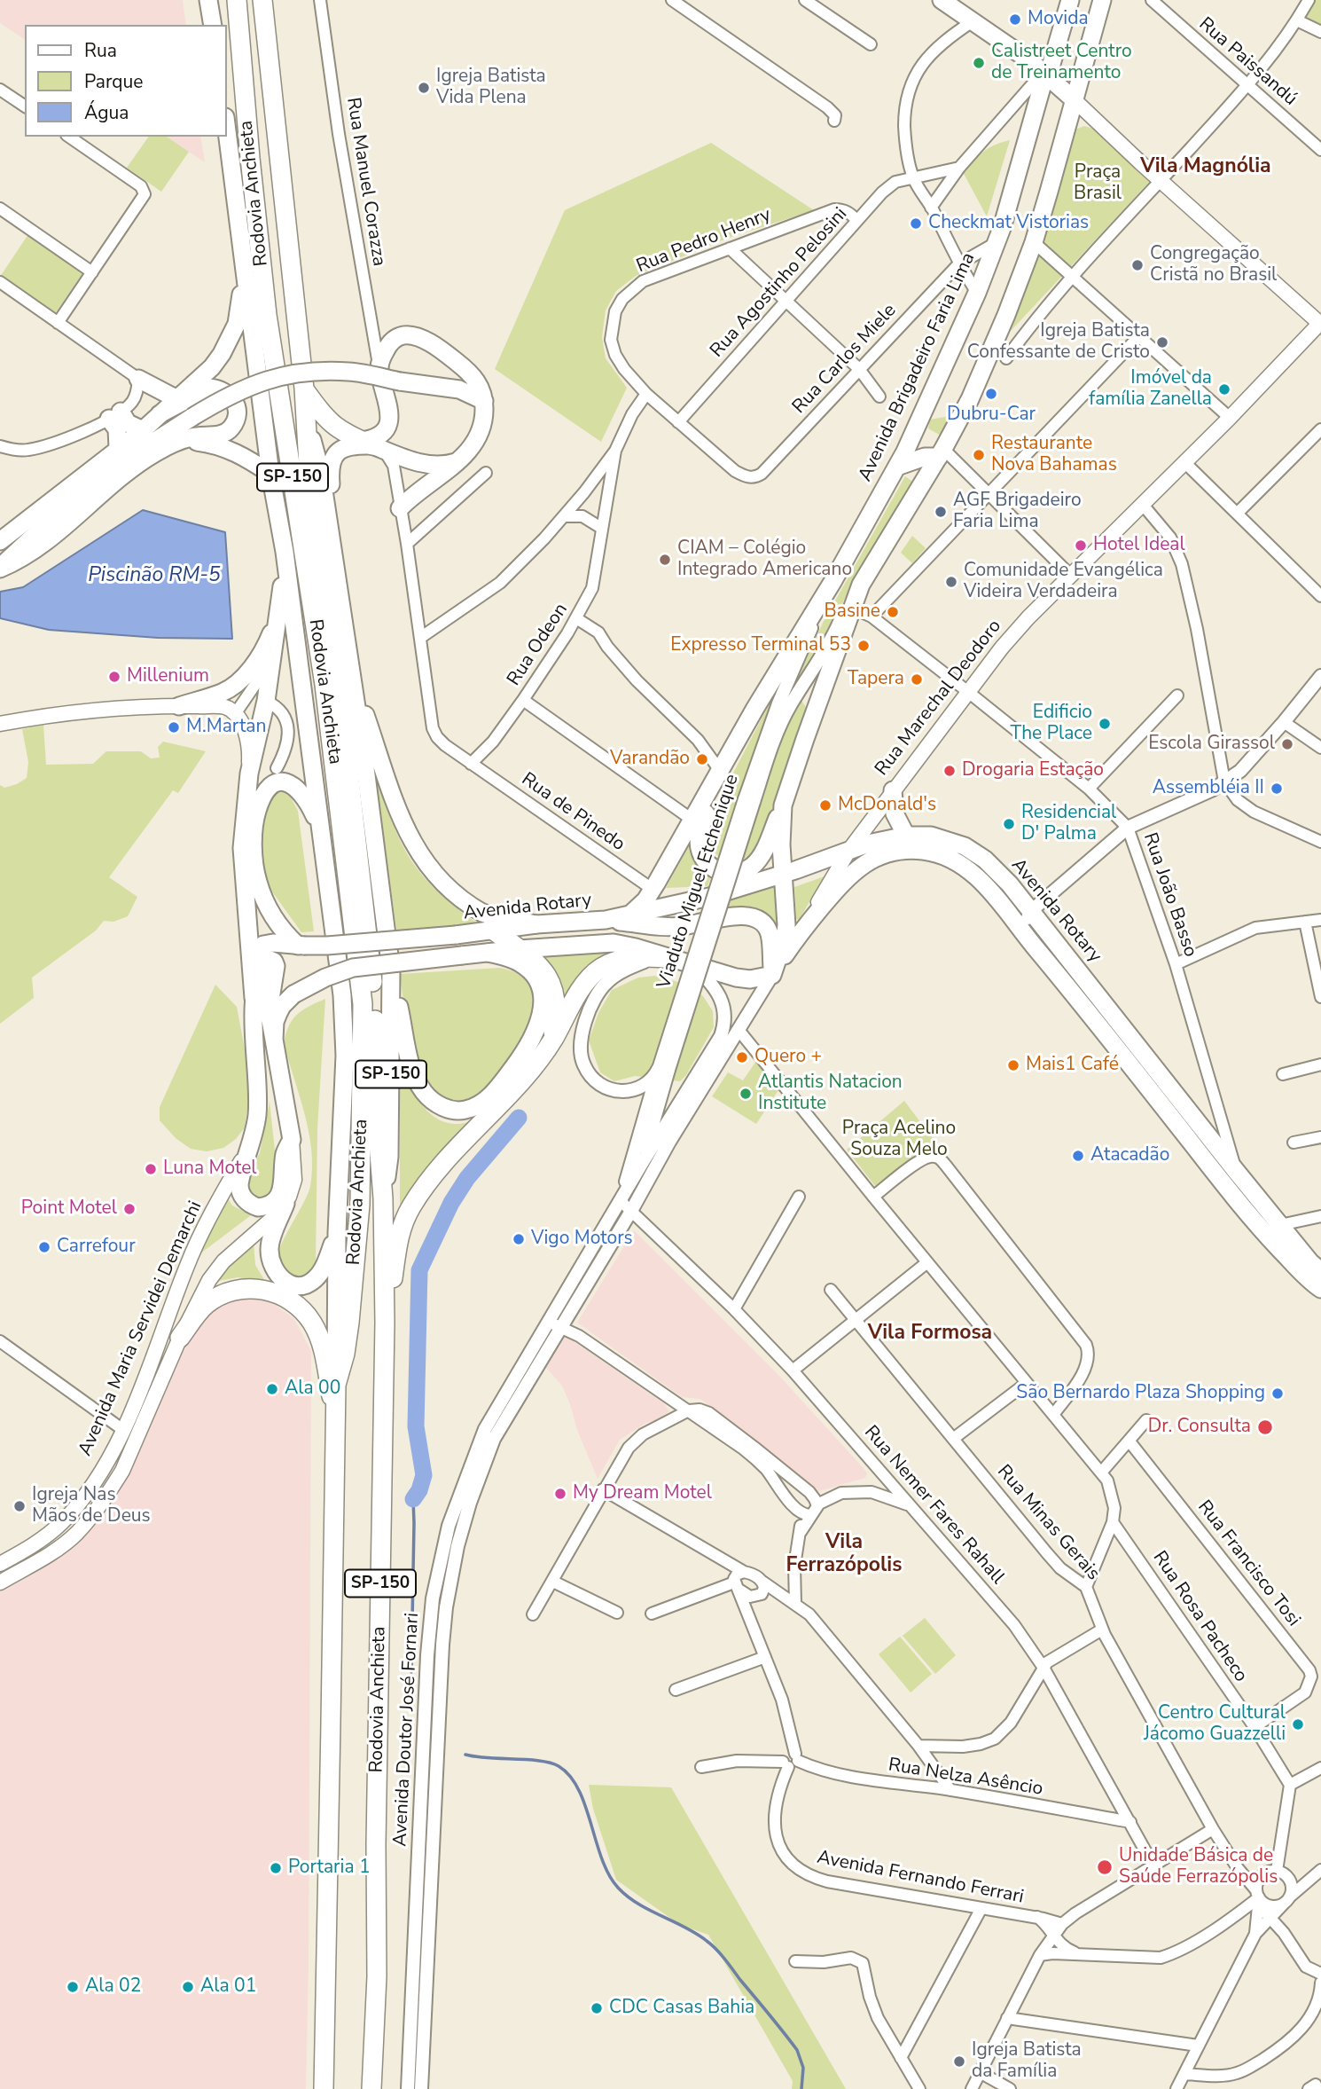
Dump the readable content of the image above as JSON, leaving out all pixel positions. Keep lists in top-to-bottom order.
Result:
{
  "streets": {
    "highway": ["Rodovia Anchieta", "SP-150"],
    "main road": [
      "Avenida Brigadeiro Faria Lima",
      "Rua Marechal Deodoro",
      "Avenida Rotary",
      "Avenida Maria Servidei Demarchi"
    ],
    "street": [
      "Rua Paissandú",
      "Rua Manuel Corazza",
      "Rua Pedro Henry",
      "Rua Agostinho Pelosini",
      "Rua Carlos Miele",
      "Rua Odeon",
      "Rua de Pinedo",
      "Viaduto Miguel Etchenique",
      "Rua João Basso",
      "Rua Nemer Fares Rahall",
      "Rua Minas Gerais",
      "Rua Francisco Tosi",
      "Rua Rosa Pacheco",
      "Avenida Doutor José Fornari",
      "Rua Nelza Asêncio",
      "Avenida Fernando Ferrari"
    ]
  },
  "crossings": [
    ["Rua Pedro Henry", "Rua Agostinho Pelosini"],
    ["Rua Pedro Henry", "Rua Carlos Miele"],
    ["Rua Carlos Miele", "Avenida Brigadeiro Faria Lima"],
    ["Avenida Brigadeiro Faria Lima", "Rua de Pinedo"],
    ["Avenida Brigadeiro Faria Lima", "Viaduto Miguel Etchenique"],
    ["Avenida Brigadeiro Faria Lima", "Avenida Rotary"],
    ["Rua Odeon", "Rua de Pinedo"],
    ["Rua Marechal Deodoro", "Rua João Basso"],
    ["Rua Marechal Deodoro", "Avenida Rotary"],
    ["Rua Marechal Deodoro", "Avenida Doutor José Fornari"],
    ["Viaduto Miguel Etchenique", "Rua Nemer Fares Rahall"],
    ["Viaduto Miguel Etchenique", "Avenida Doutor José Fornari"],
    ["Rua João Basso", "Avenida Rotary"],
    ["Avenida Rotary", "Avenida Maria Servidei Demarchi"],
    ["Rua Nemer Fares Rahall", "Avenida Doutor José Fornari"],
    ["Rua Nemer Fares Rahall", "Rua Nelza Asêncio"],
    ["Rua Francisco Tosi", "Rua Rosa Pacheco"],
    ["Rua Nelza Asêncio", "Avenida Fernando Ferrari"]
  ],
  "districts": ["Vila Magnólia", "Vila Formosa", "Vila Ferrazópolis"],
  "water": ["Piscinão RM-5"],
  "parks": ["Praça Brasil", "Praça Acelino Souza Melo"],
  "places": [
    "Movida",
    "Calistreet Centro de Treinamento",
    "Igreja Batista Vida Plena",
    "Checkmat Vistorias",
    "Congregação Cristã no Brasil",
    "Igreja Batista Confessante de Cristo",
    "Imóvel da família Zanella",
    "Dubru-Car",
    "Restaurante Nova Bahamas",
    "AGF Brigadeiro Faria Lima",
    "Hotel Ideal",
    "CIAM – Colégio Integrado Americano",
    "Comunidade Evangélica Videira Verdadeira",
    "Basine",
    "Expresso Terminal 53",
    "Millenium",
    "Tapera",
    "Edificio The Place",
    "M.Martan",
    "Escola Girassol",
    "Varandão",
    "Drogaria Estação",
    "Assembléia II",
    "McDonald's",
    "Residencial D' Palma",
    "Quero +",
    "Mais1 Café",
    "Atlantis Natacion Institute",
    "Atacadão",
    "Luna Motel",
    "Point Motel",
    "Vigo Motors",
    "Carrefour",
    "Ala 00",
    "São Bernardo Plaza Shopping",
    "Dr. Consulta",
    "My Dream Motel",
    "Igreja Nas Mãos de Deus",
    "Centro Cultural Jácomo Guazzelli",
    "Unidade Básica de Saúde Ferrazópolis",
    "Portaria 1",
    "Ala 02",
    "Ala 01",
    "CDC Casas Bahia",
    "Igreja Batista da Família"
  ],
  "legend": ["Rua", "Parque", "Água"]
}
